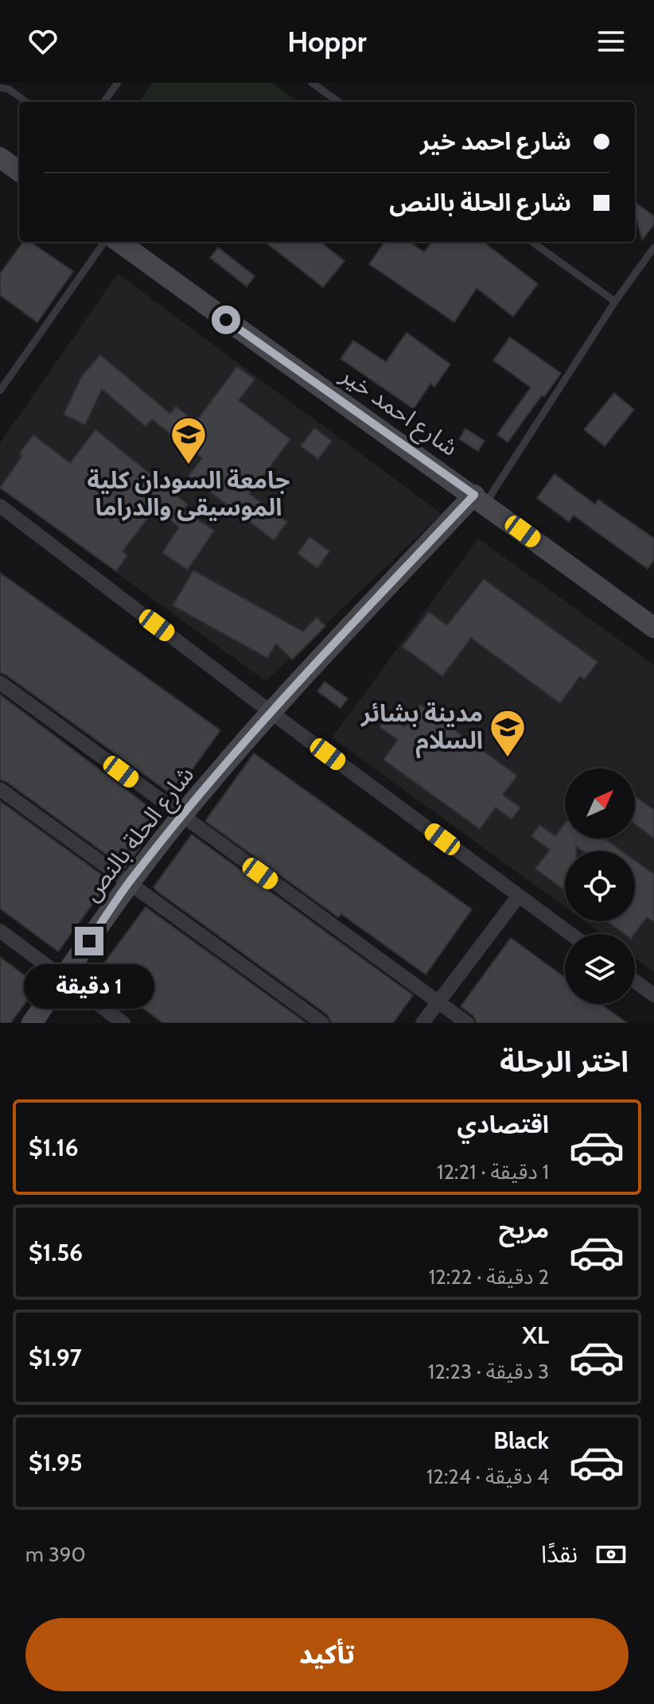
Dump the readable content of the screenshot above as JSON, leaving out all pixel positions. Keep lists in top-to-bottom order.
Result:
{
  "streets": {
    "street": ["شارع احمد خير", "شارع الحلة بالنص"]
  },
  "crossings": [
    ["شارع احمد خير", "شارع الحلة بالنص"]
  ],
  "places": {
    "school or university": ["جامعة السودان كلية الموسيقى والدراما", "مدينة بشائر السلام"]
  },
  "north": "top right",
  "page": {
    "header": "Hoppr",
    "banner": ["شارع احمد خير", "شارع الحلة بالنص"],
    "bubble": "1 دقيقة",
    "heading": "اختر الرحلة",
    "list": [
      {
        "name": "اقتصادي",
        "note": "1 دقيقة · 12:21",
        "value": "$1.16"
      },
      {
        "name": "مريح",
        "note": "2 دقيقة · 12:22",
        "value": "$1.56"
      },
      {
        "name": "XL",
        "note": "3 دقيقة · 12:23",
        "value": "$1.97"
      },
      {
        "name": "Black",
        "note": "4 دقيقة · 12:24",
        "value": "$1.95"
      }
    ],
    "pay": ["نقدًا", "390 m"],
    "buttons": "تأكيد"
  }
}
